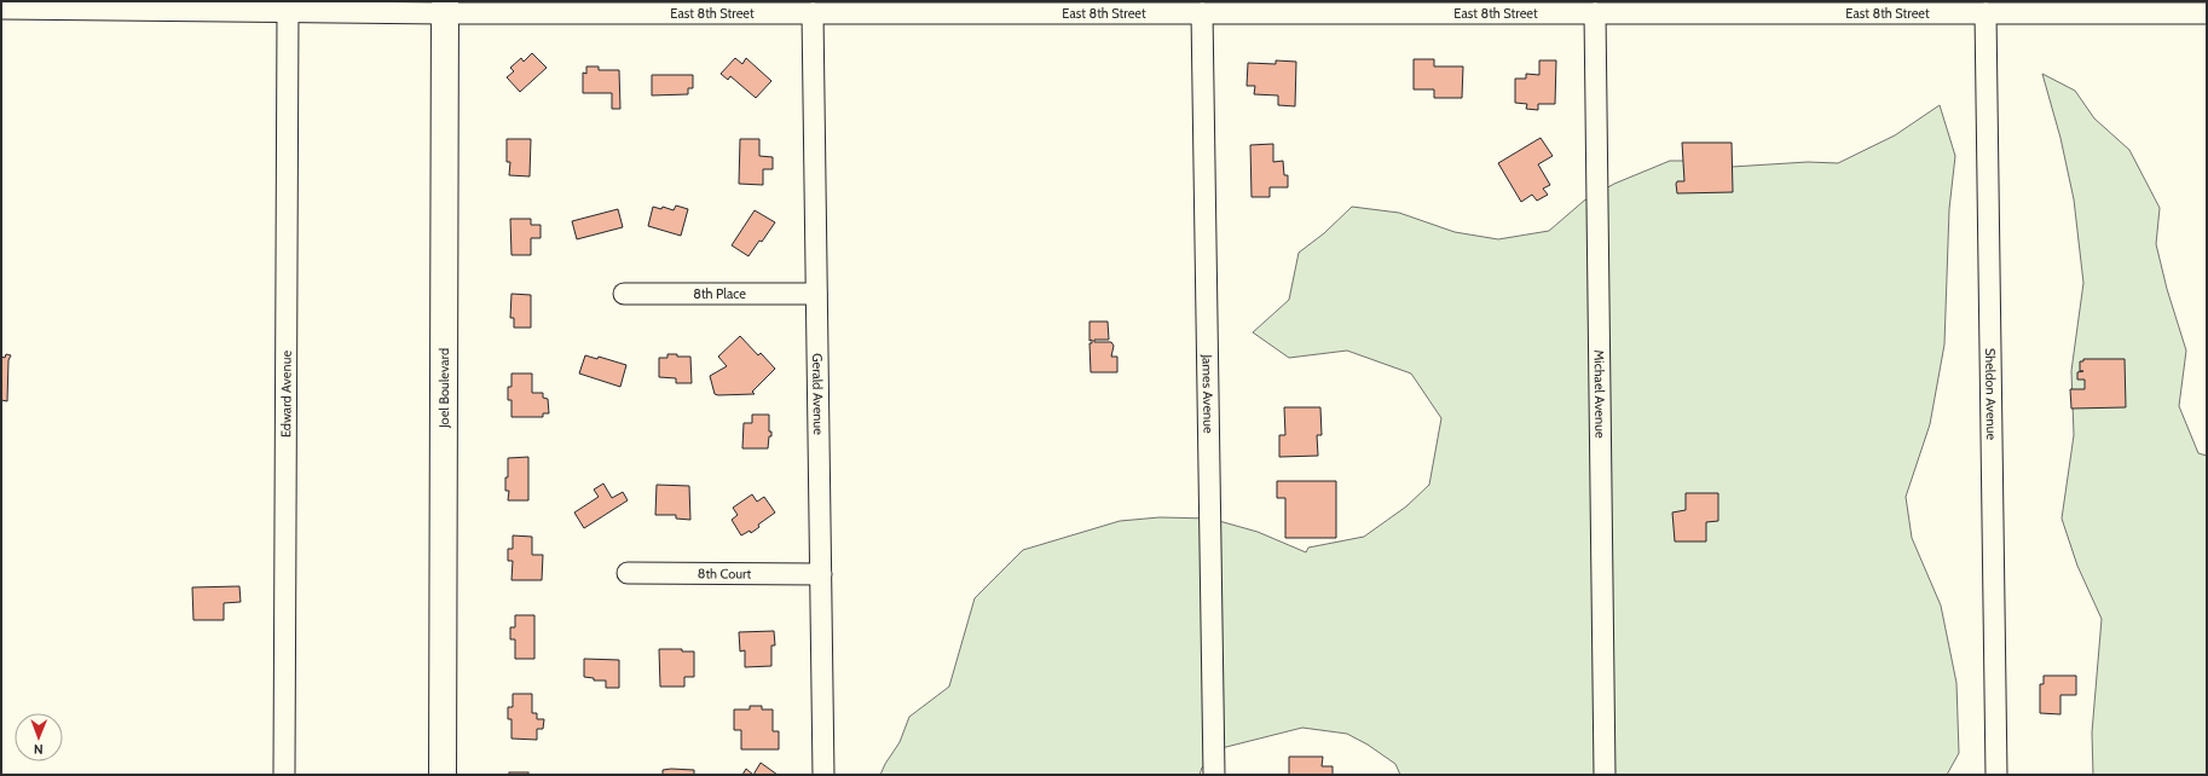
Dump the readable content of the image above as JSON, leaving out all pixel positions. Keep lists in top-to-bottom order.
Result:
{
  "streets": {
    "main road": ["Joel Boulevard"],
    "street": [
      "East 8th Street",
      "8th Place",
      "Edward Avenue",
      "Gerald Avenue",
      "James Avenue",
      "Michael Avenue",
      "Sheldon Avenue",
      "8th Court"
    ]
  },
  "crossings": [
    ["East 8th Street", "Joel Boulevard"],
    ["East 8th Street", "Edward Avenue"],
    ["East 8th Street", "Gerald Avenue"],
    ["East 8th Street", "James Avenue"],
    ["East 8th Street", "Michael Avenue"],
    ["East 8th Street", "Sheldon Avenue"],
    ["8th Place", "Gerald Avenue"],
    ["Gerald Avenue", "8th Court"]
  ],
  "north": "bottom"
}
